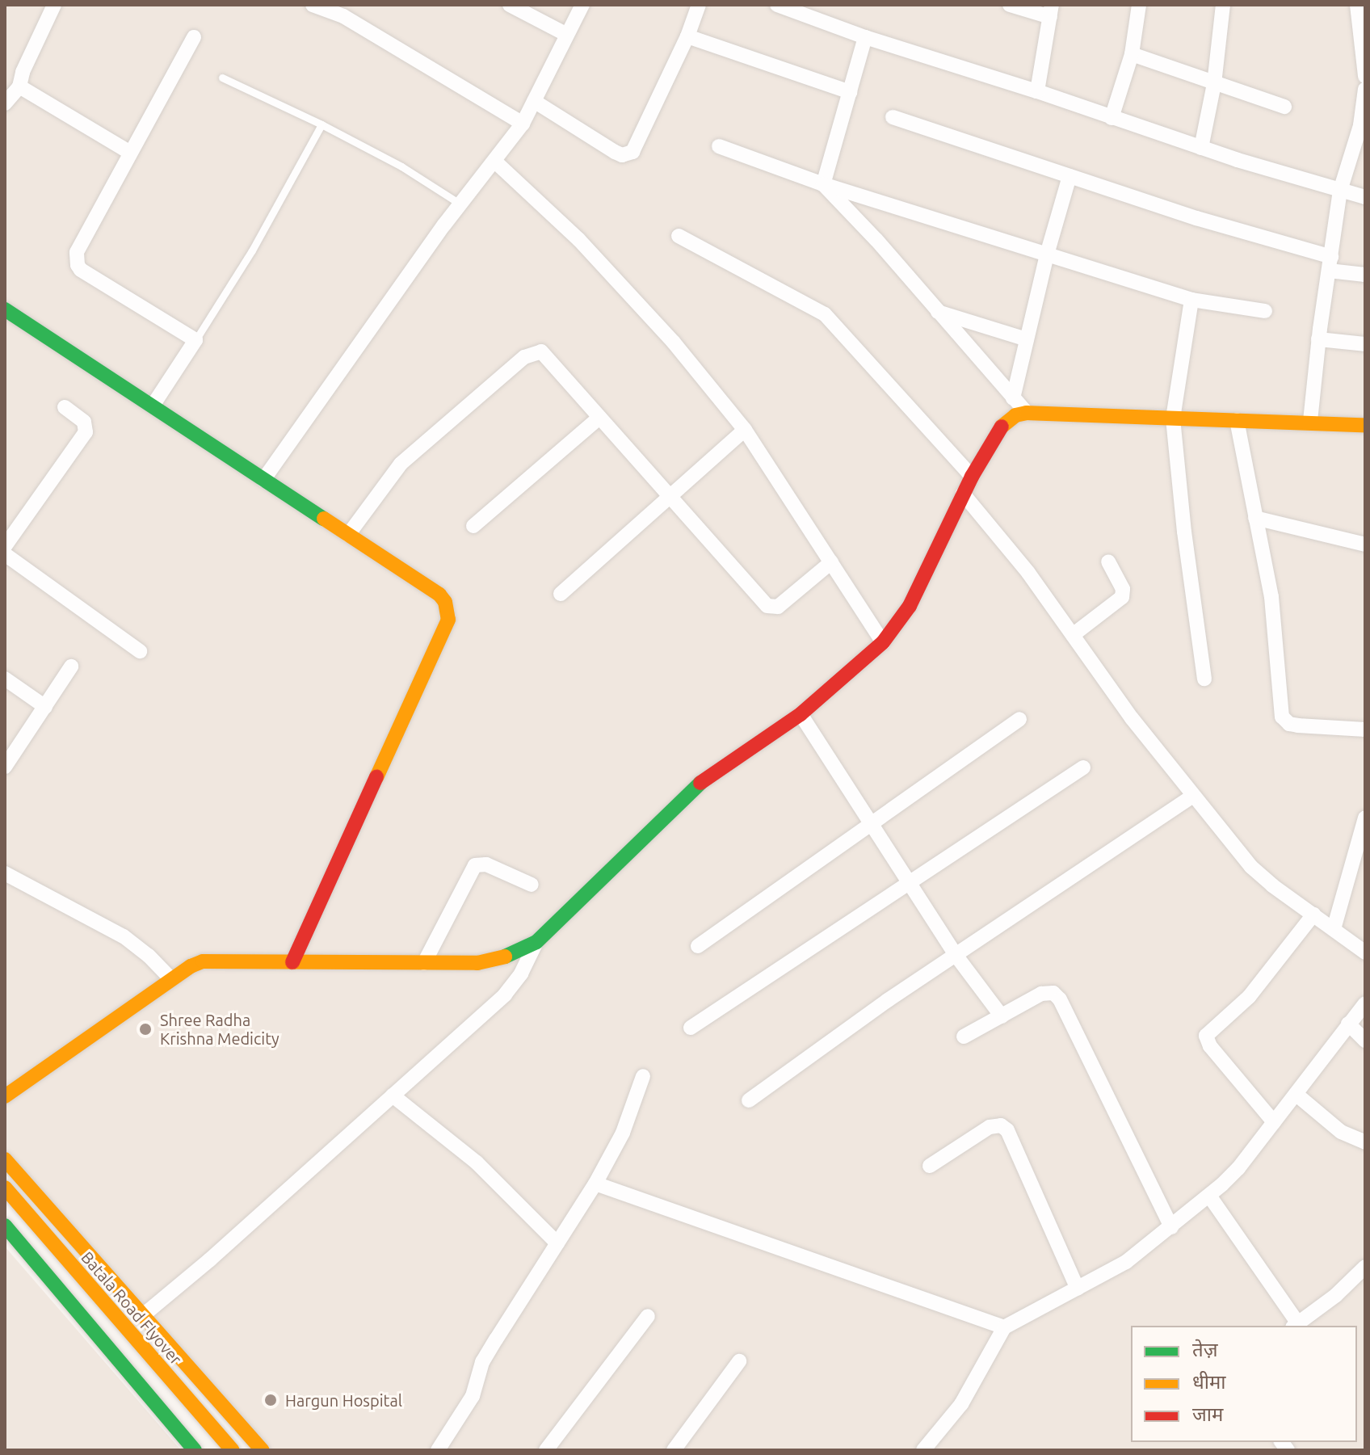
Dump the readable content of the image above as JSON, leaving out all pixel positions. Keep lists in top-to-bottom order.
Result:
{
  "streets": {
    "street": ["Batala Road Flyover"]
  },
  "places": ["Shree Radha Krishna Medicity", "Hargun Hospital"],
  "legend": ["तेज़", "धीमा", "जाम"]
}
